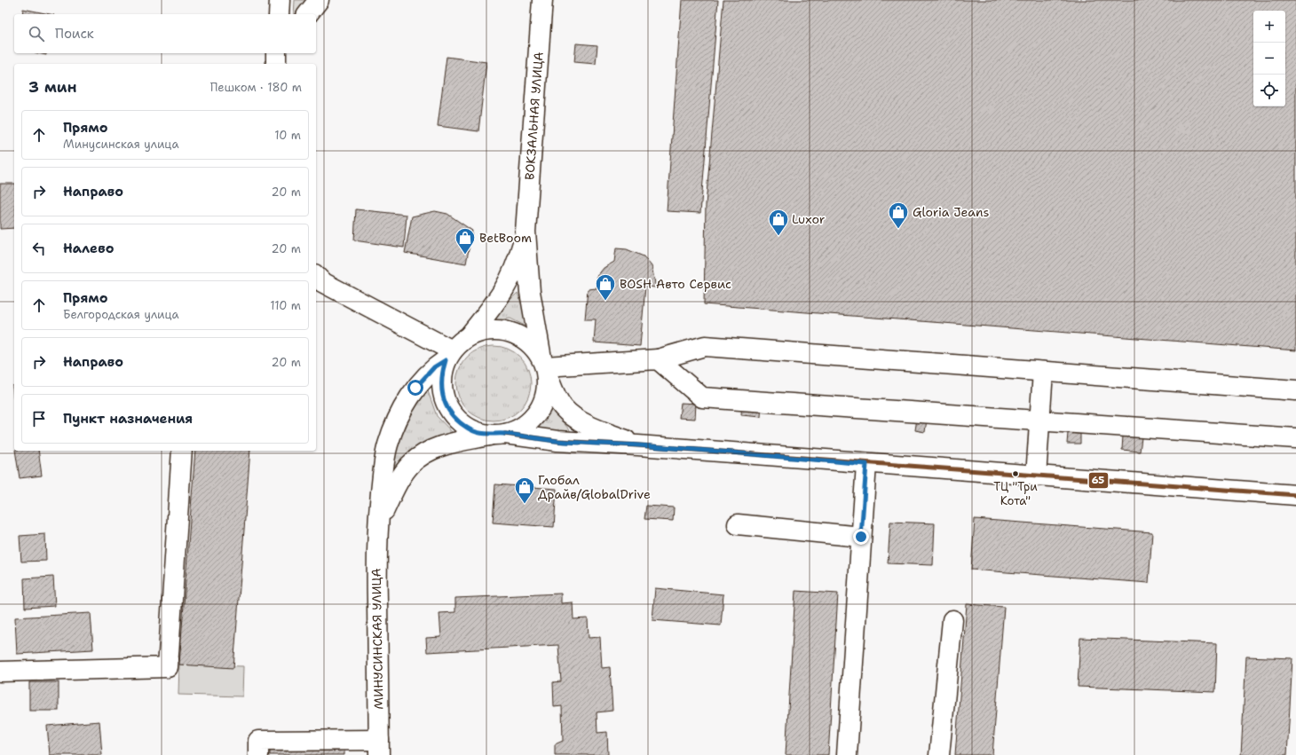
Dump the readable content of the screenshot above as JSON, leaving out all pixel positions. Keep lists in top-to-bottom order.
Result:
{
  "streets": {
    "main road": ["ВОКЗАЛЬНАЯ УЛИЦА", "МИНУСИНСКАЯ УЛИЦА"]
  },
  "crossings": [
    ["ВОКЗАЛЬНАЯ УЛИЦА", "МИНУСИНСКАЯ УЛИЦА"]
  ],
  "places": {
    "shop": [
      "Gloria Jeans",
      "Luxor",
      "BetBoom",
      "BOSH Авто Сервис",
      "Глобал Драйв/GlobalDrive"
    ],
    "other": ["ТЦ \"Три Кота\""]
  },
  "lines": ["transit line 65"],
  "page": {
    "map_buttons": ["+", "−"],
    "search": "Поиск",
    "heading": ["3 мин", "Пешком · 180 m"],
    "list": [
      ["Прямо", "Минусинская улица", "10 m"],
      ["Направо", "20 m"],
      ["Налево", "20 m"],
      ["Прямо", "Белгородская улица", "110 m"],
      ["Направо", "20 m"],
      "Пункт назначения"
    ]
  }
}
